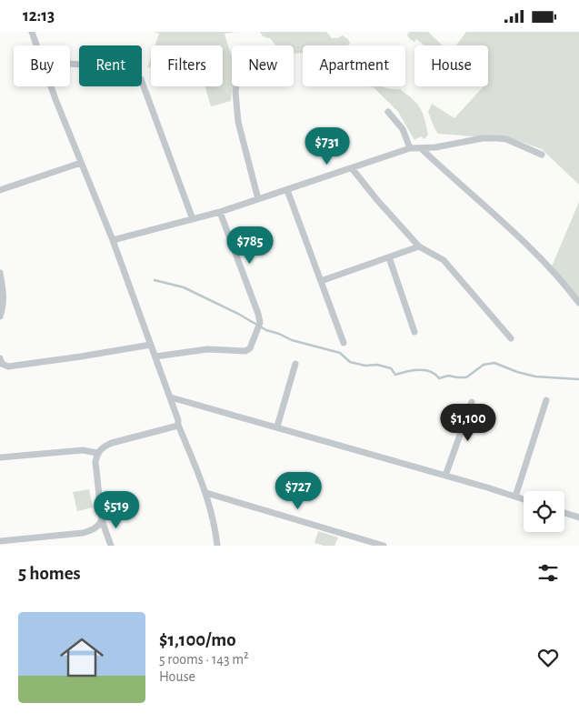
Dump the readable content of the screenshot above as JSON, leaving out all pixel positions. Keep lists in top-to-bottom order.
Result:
{
  "page": {
    "status": "12:13",
    "chip": [
      "Buy",
      "Rent",
      "Filters",
      "New",
      "Apartment",
      "House"
    ],
    "price": [
      "$731",
      "$785",
      "$1,100",
      "$727",
      "$519"
    ],
    "heading": "5 homes",
    "list": [
      {
        "name": "$1,100/mo",
        "note": "5 rooms · 143 m² · House"
      }
    ]
  }
}
